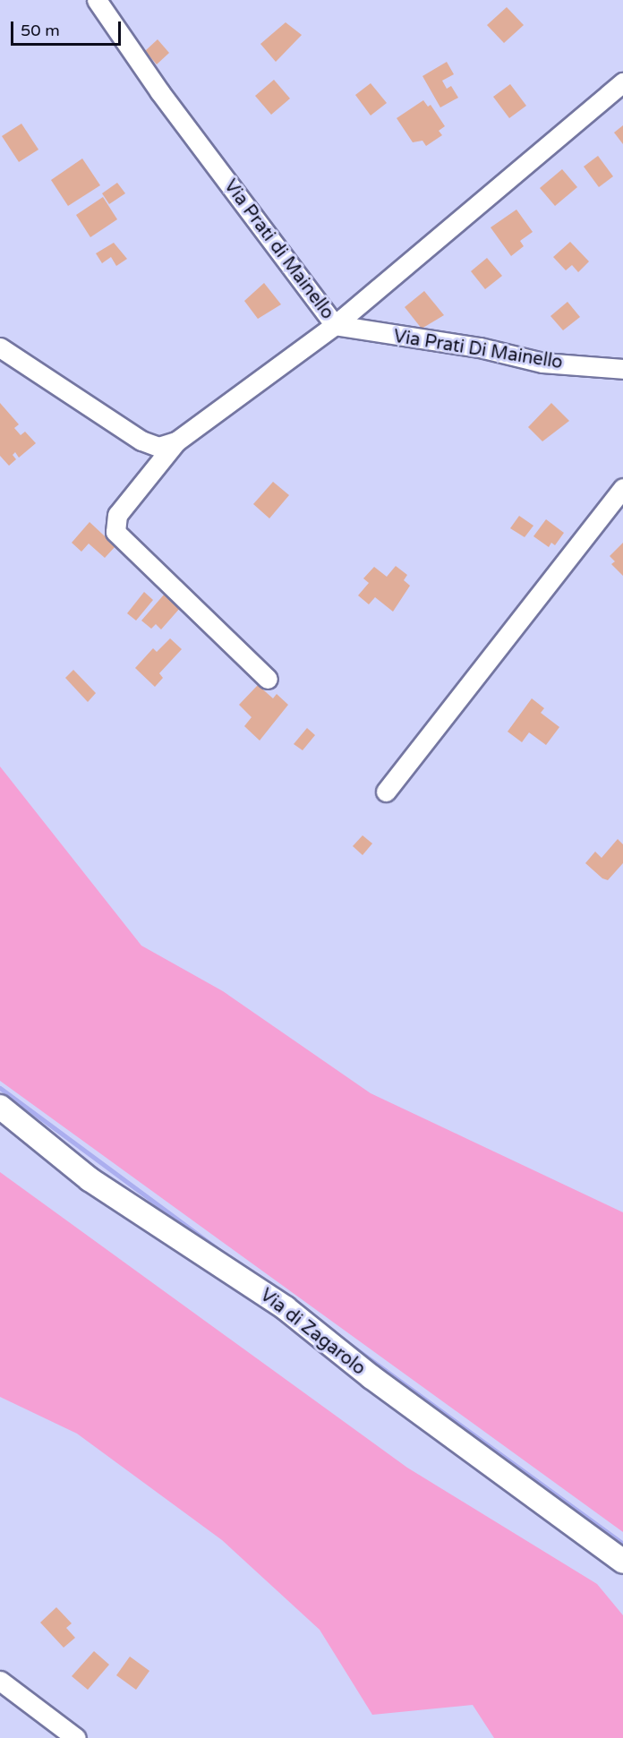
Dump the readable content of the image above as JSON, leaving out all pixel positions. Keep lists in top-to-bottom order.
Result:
{
  "streets": {
    "main road": ["Via di Zagarolo"],
    "street": ["Via Prati di Mainello", "Via Prati Di Mainello"]
  },
  "crossings": [
    ["Via Prati di Mainello", "Via Prati Di Mainello"]
  ],
  "scale_bar": "50 m"
}
